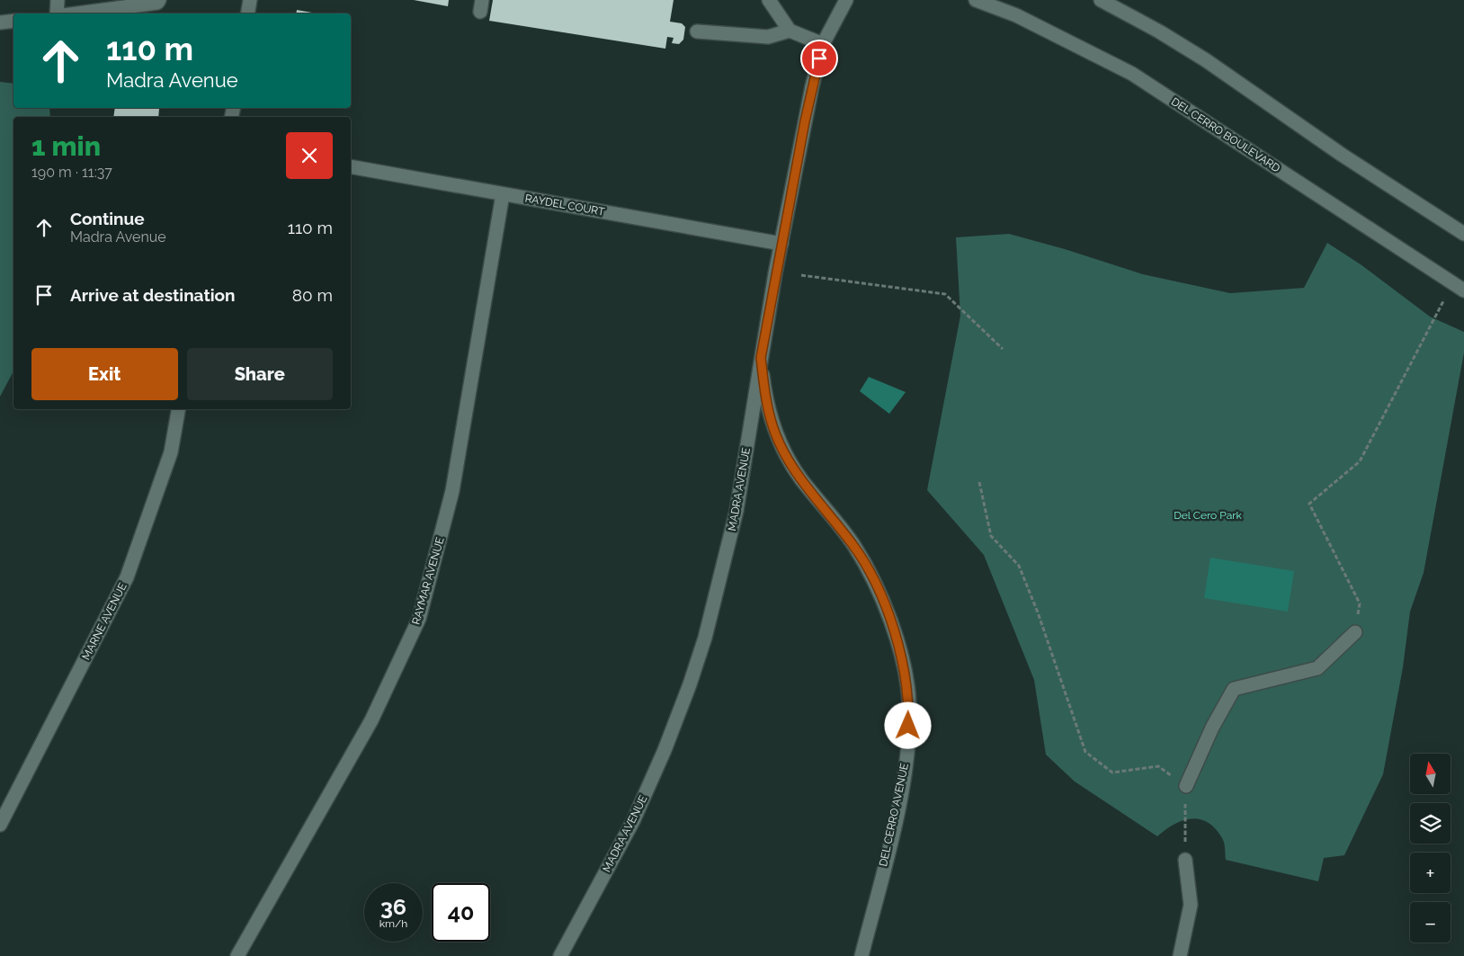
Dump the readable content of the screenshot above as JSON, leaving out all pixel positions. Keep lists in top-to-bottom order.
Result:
{
  "streets": {
    "street": [
      "DEL CERRO BOULEVARD",
      "RAYDEL COURT",
      "MADRA AVENUE",
      "RAYMAR AVENUE",
      "MARNE AVENUE",
      "DEL CERRO AVENUE"
    ]
  },
  "crossings": [
    ["RAYDEL COURT", "MADRA AVENUE"],
    ["RAYDEL COURT", "RAYMAR AVENUE"],
    ["MADRA AVENUE", "DEL CERRO AVENUE"]
  ],
  "parks": ["Del Cero Park"],
  "north": "top",
  "page": {
    "turn": ["110 m", "Madra Avenue"],
    "heading": ["1 min", "190 m · 11:37"],
    "list": [
      {
        "name": "Continue",
        "note": "Madra Avenue",
        "value": "110 m"
      },
      {
        "name": "Arrive at destination",
        "value": "80 m"
      }
    ],
    "buttons": ["Exit", "Share"],
    "map_buttons": ["+", "−"],
    "speed": "36 km/h",
    "limit": "40"
  }
}
